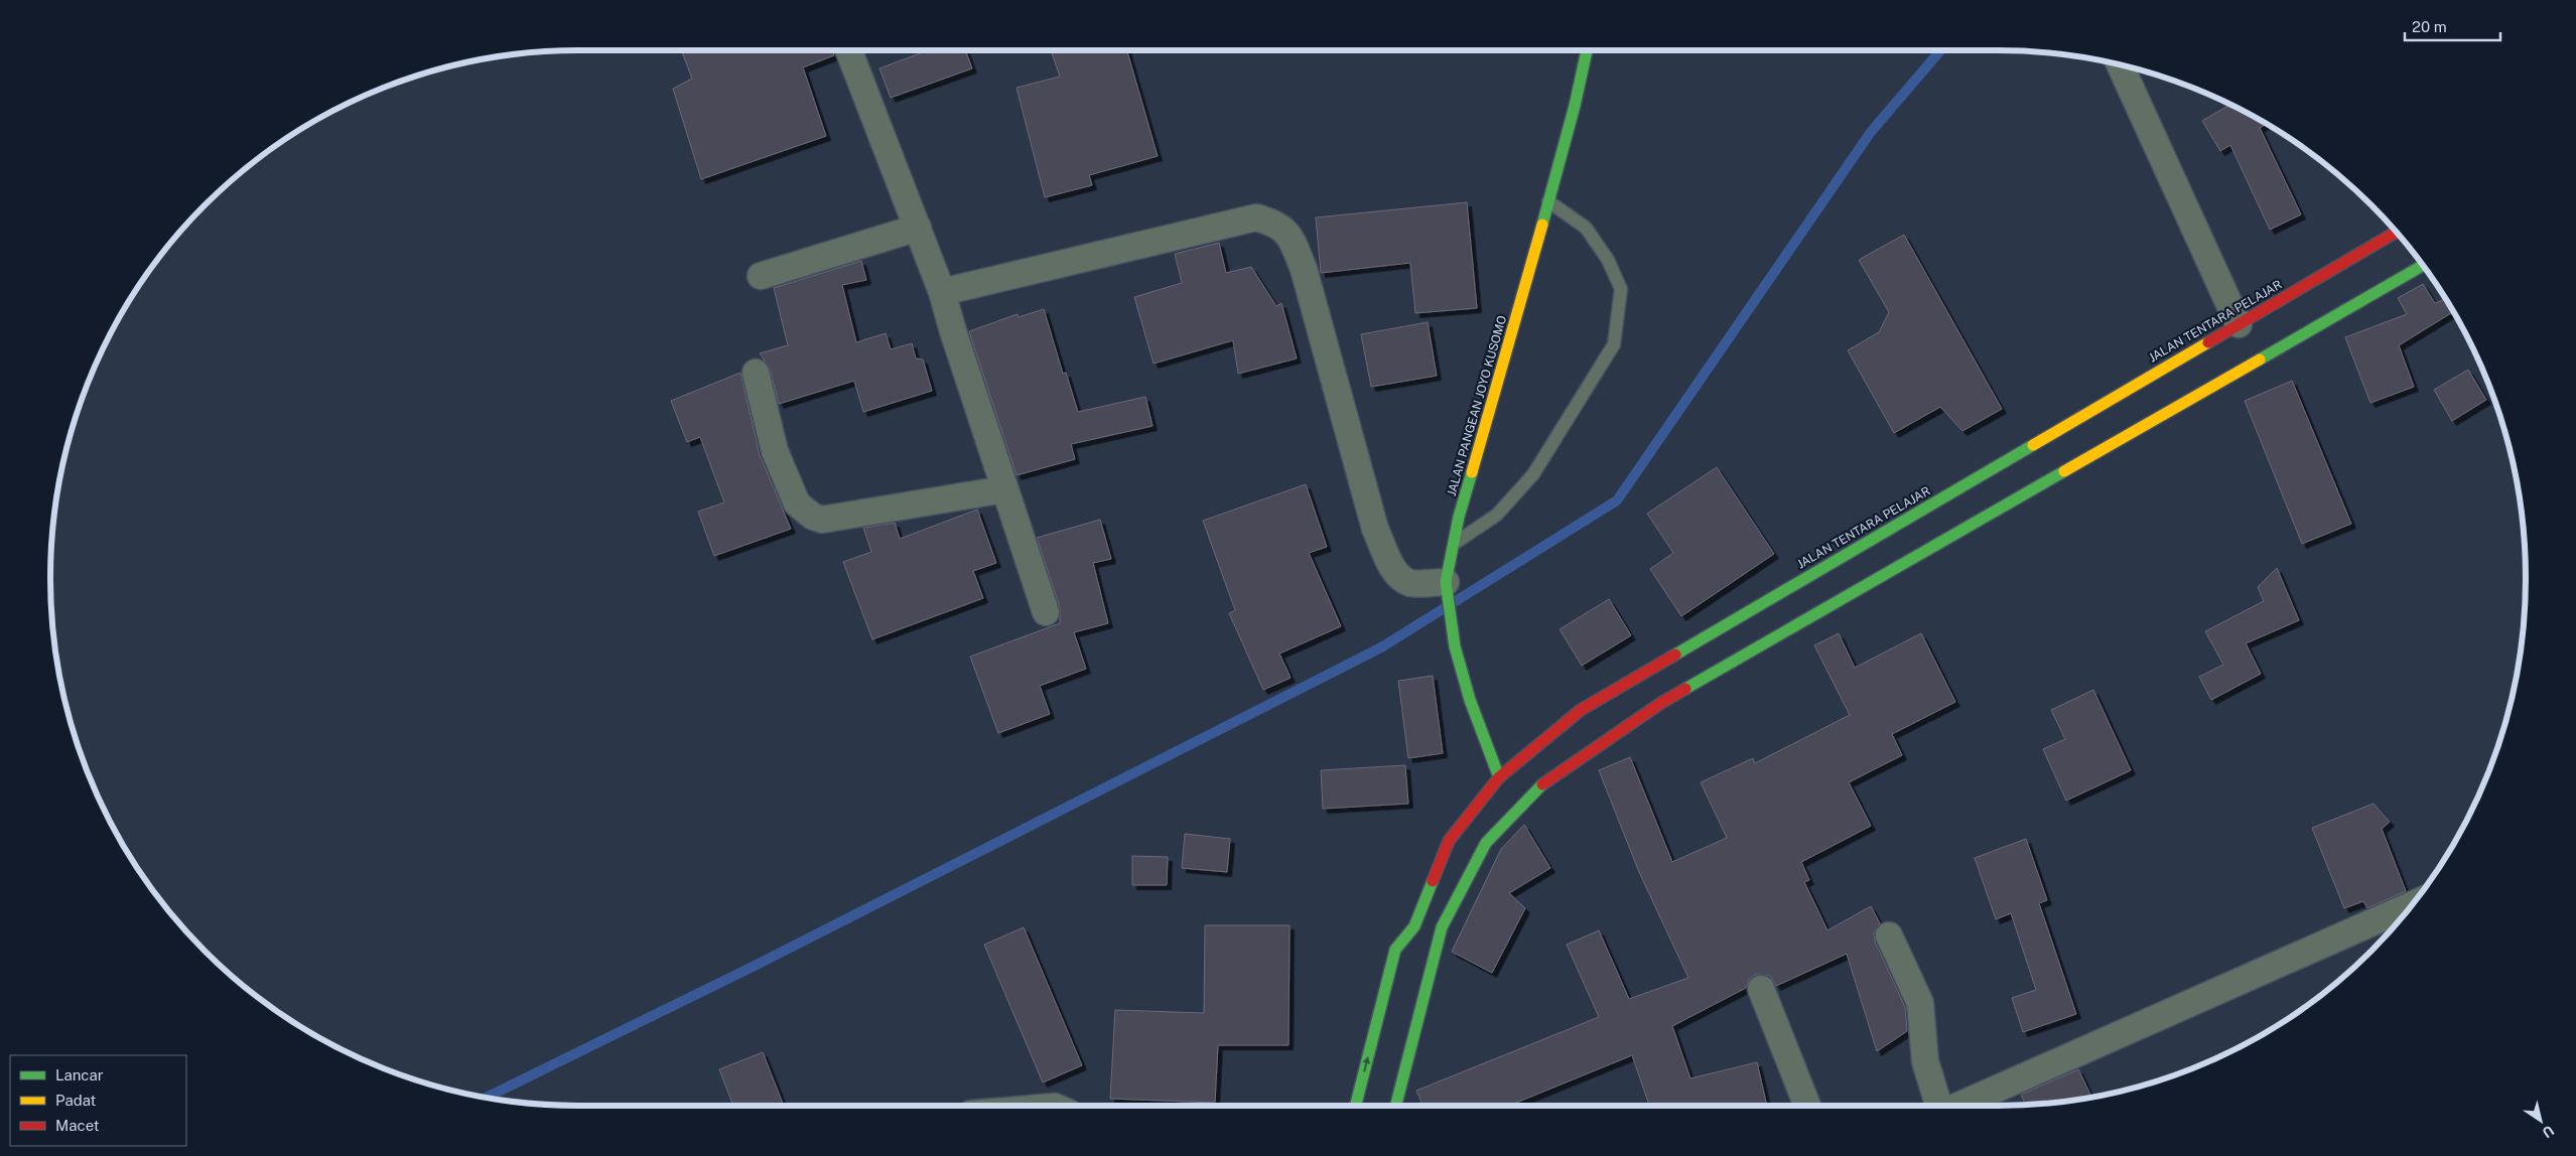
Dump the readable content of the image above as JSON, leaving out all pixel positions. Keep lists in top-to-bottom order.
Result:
{
  "streets": {
    "main road": ["JALAN TENTARA PELAJAR", "JALAN PANGEAN JOYO KUSOMO"]
  },
  "crossings": [
    ["JALAN TENTARA PELAJAR", "JALAN PANGEAN JOYO KUSOMO"]
  ],
  "legend": ["Lancar", "Padat", "Macet"],
  "scale_bar": "20 m",
  "north": "bottom right"
}
